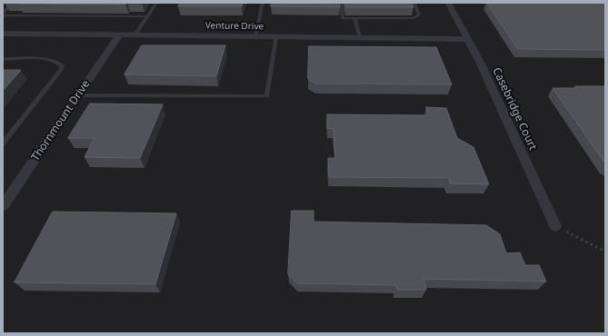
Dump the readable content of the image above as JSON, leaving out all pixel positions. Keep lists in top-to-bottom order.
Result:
{
  "streets": {
    "street": ["Venture Drive", "Casebridge Court", "Thornmount Drive"]
  },
  "crossings": [
    ["Venture Drive", "Casebridge Court"],
    ["Venture Drive", "Thornmount Drive"]
  ]
}
